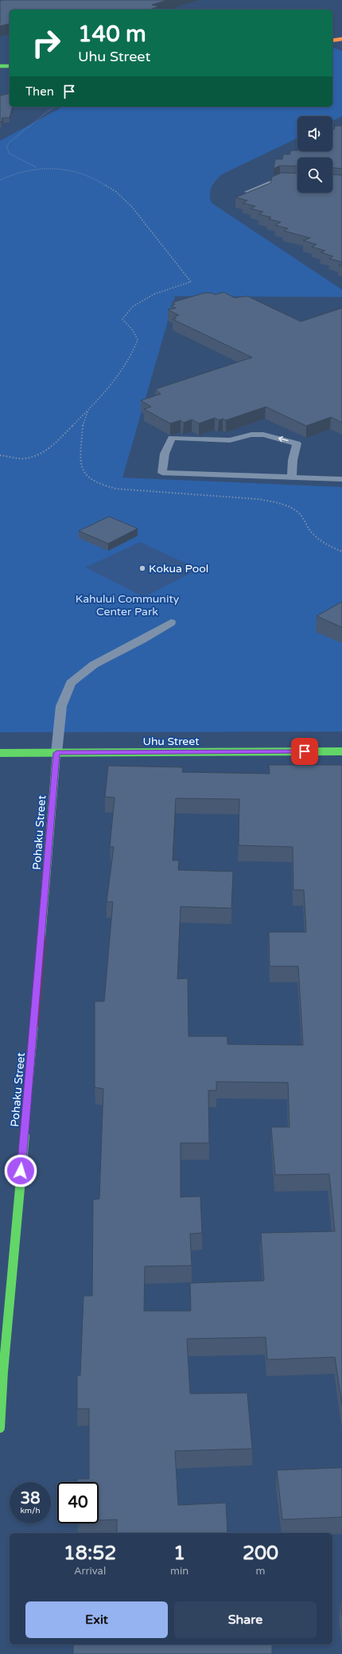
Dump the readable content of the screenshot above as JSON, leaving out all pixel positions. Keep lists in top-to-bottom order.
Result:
{
  "streets": {
    "street": ["Uhu Street", "Pohaku Street"]
  },
  "crossings": [
    ["Uhu Street", "Pohaku Street"]
  ],
  "parks": ["Kahului Community Center Park"],
  "places": ["Kokua Pool"],
  "page": {
    "turn": ["140 m", "Uhu Street"],
    "then": "Then",
    "speed": "38 km/h",
    "limit": "40",
    "eta": [
      "18:52",
      "Arrival",
      "1",
      "min",
      "200",
      "m"
    ],
    "buttons": ["Exit", "Share"]
  }
}
